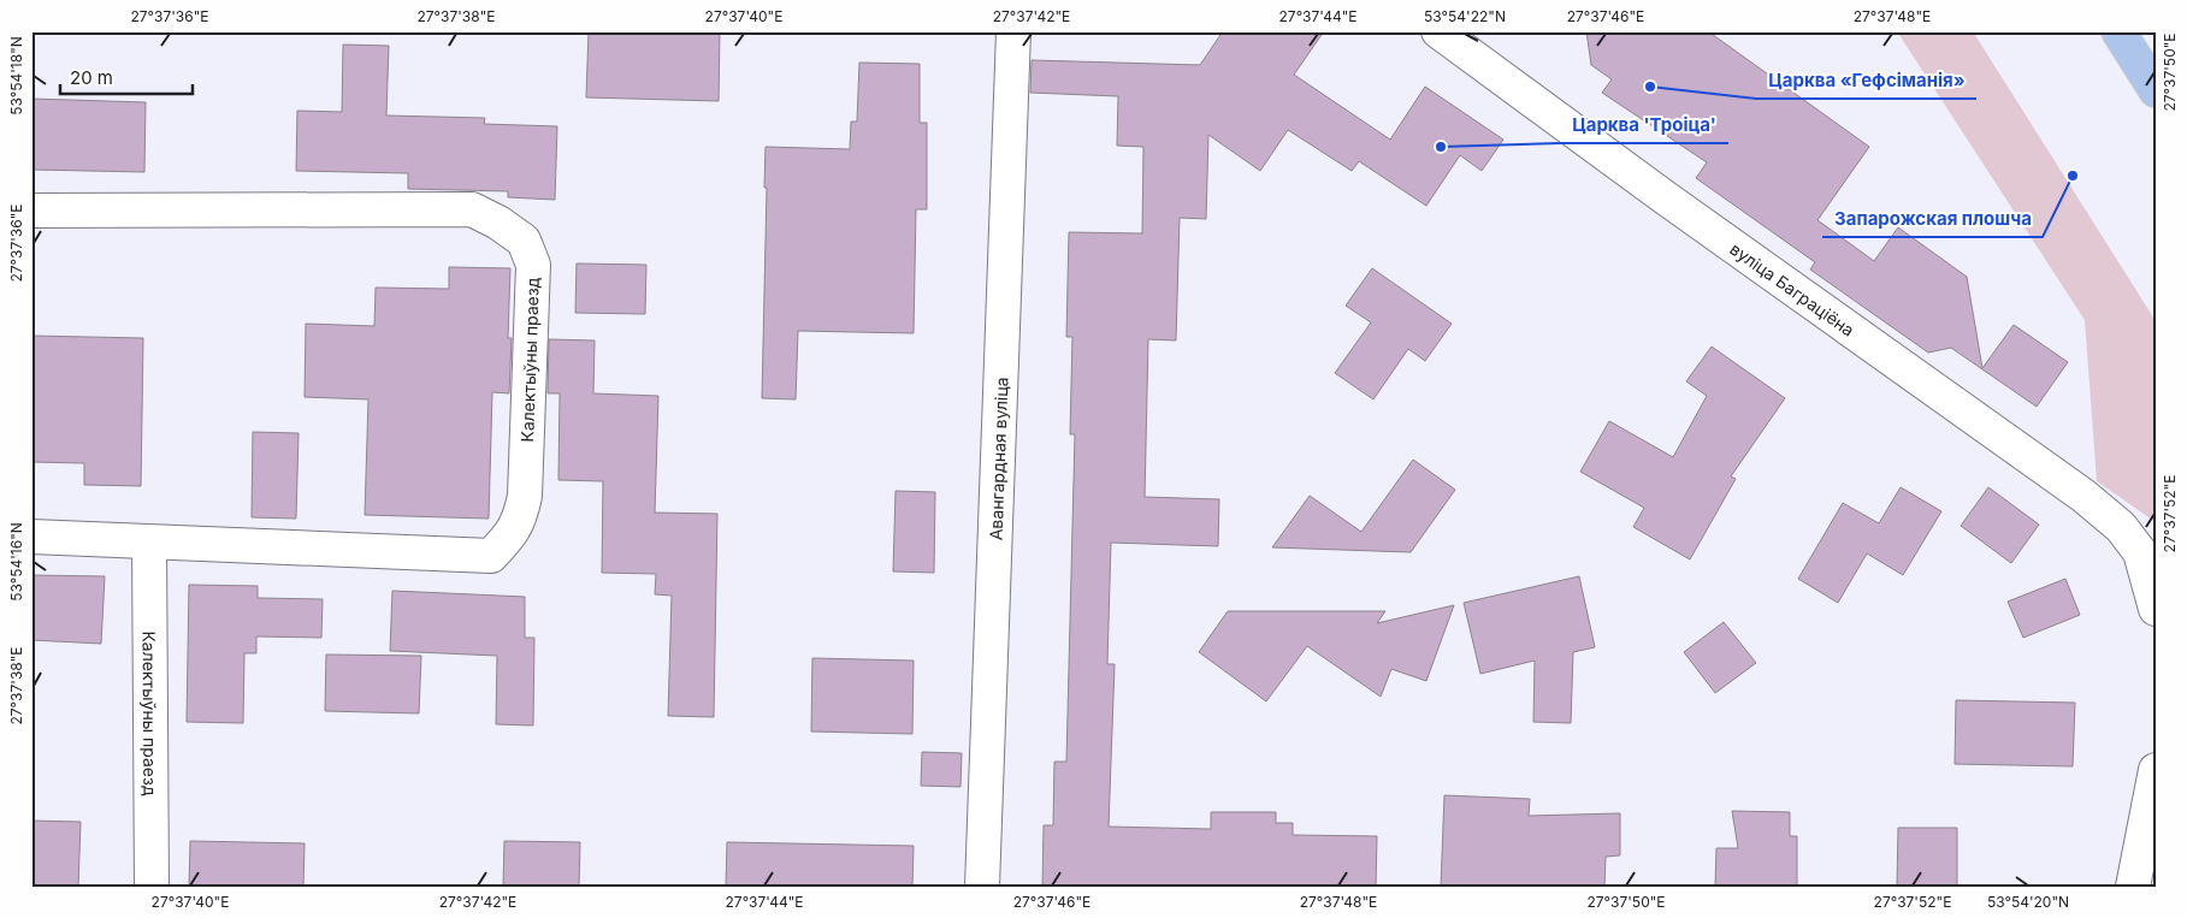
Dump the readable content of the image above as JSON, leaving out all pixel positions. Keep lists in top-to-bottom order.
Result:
{
  "streets": {
    "street": ["вуліца Баграціёна", "Калектыўны праезд", "Авангардная вуліца"]
  },
  "places": ["Царква «Гефсіманія»", "Царква 'Троіца'", "Запарожская плошча"],
  "scale_bar": "20 m",
  "coordinates": [
    "27°37'36\"E",
    "27°37'38\"E",
    "27°37'40\"E",
    "27°37'42\"E",
    "27°37'44\"E",
    "53°54'22\"N",
    "27°37'46\"E",
    "27°37'48\"E",
    "27°37'50\"E",
    "53°54'18\"N",
    "27°37'52\"E",
    "53°54'16\"N",
    "53°54'20\"N"
  ]
}
